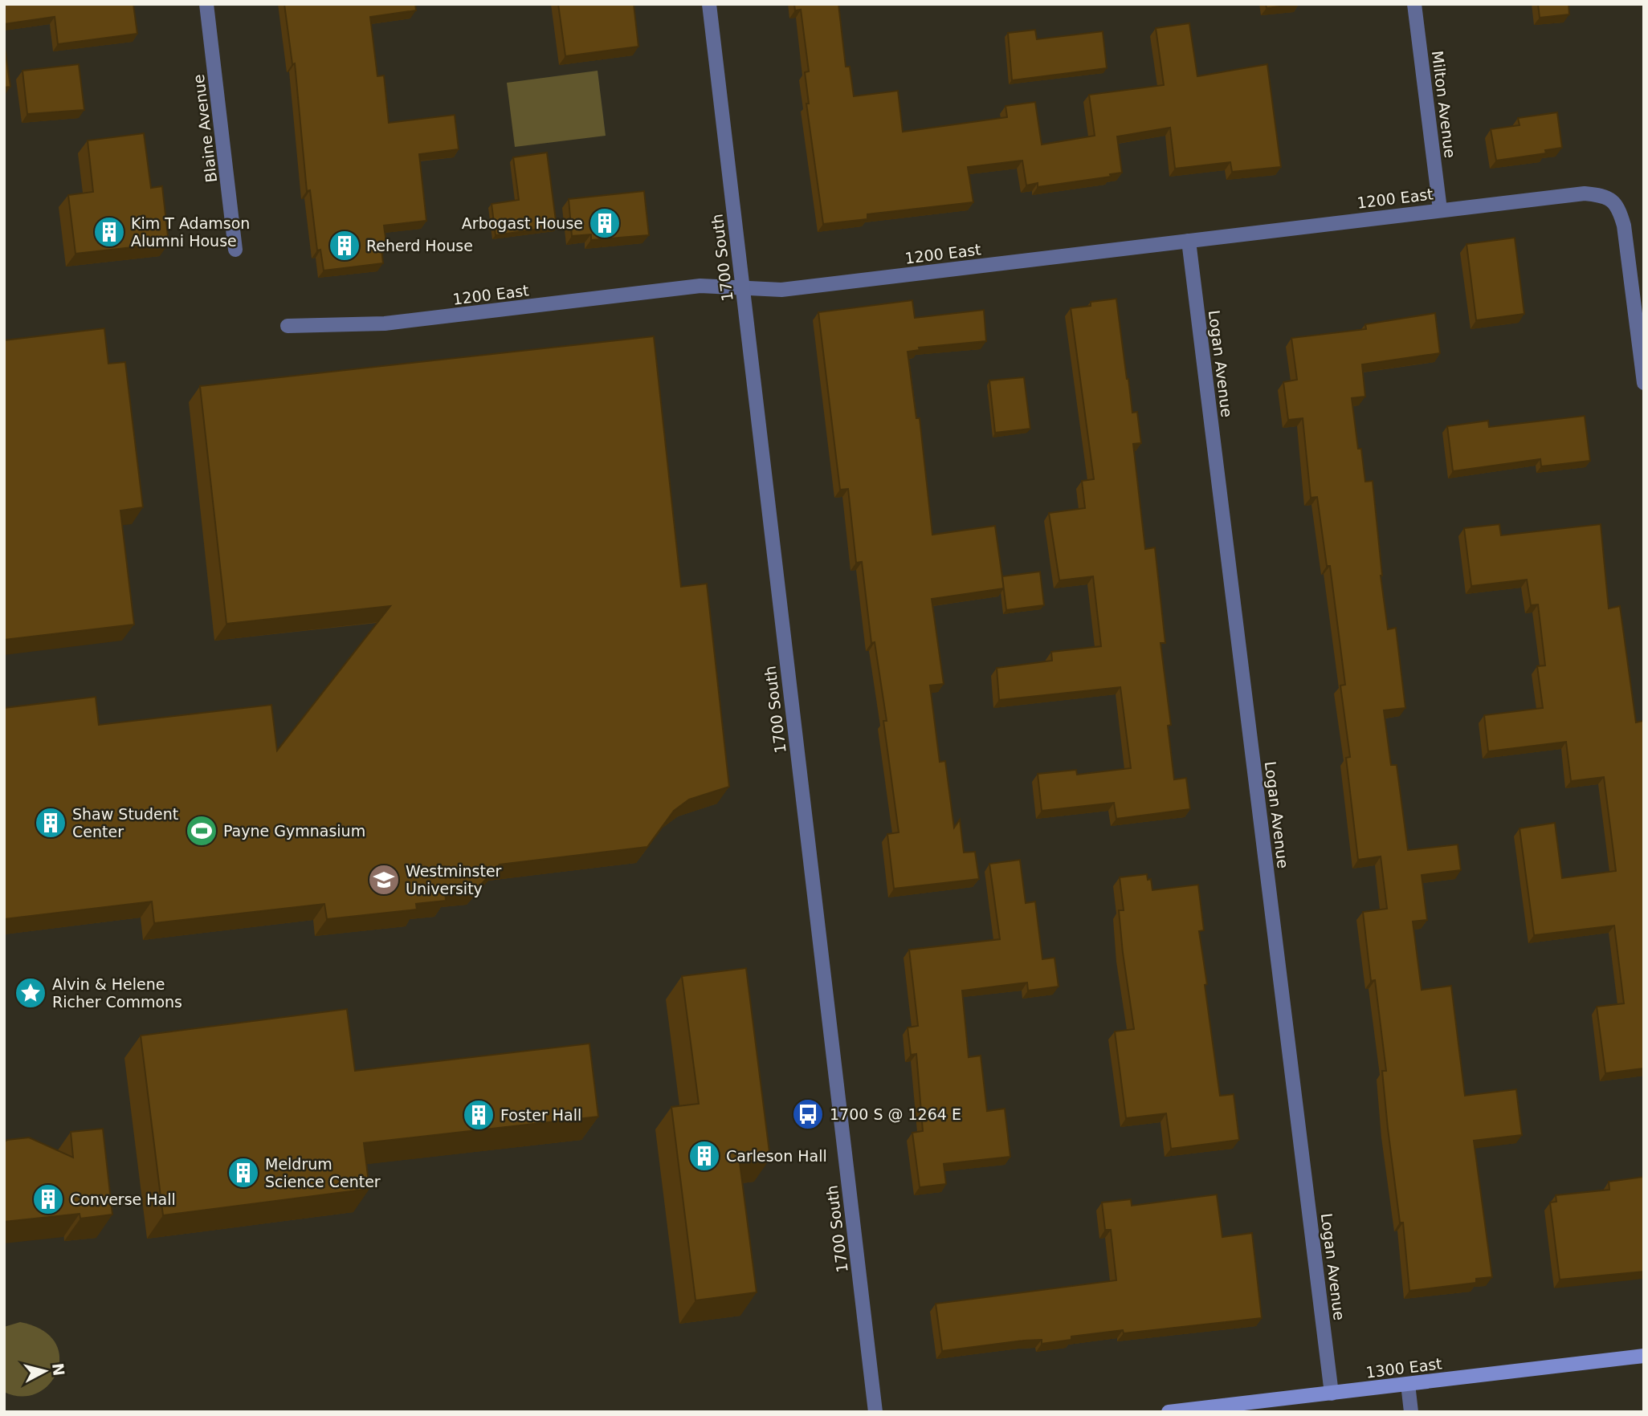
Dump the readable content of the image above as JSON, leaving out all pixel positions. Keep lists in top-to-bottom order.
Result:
{
  "streets": {
    "main road": ["1300 East"],
    "street": [
      "Milton Avenue",
      "Blaine Avenue",
      "1200 East",
      "1700 South",
      "Logan Avenue"
    ]
  },
  "crossings": [
    ["Milton Avenue", "1200 East"],
    ["1200 East", "1700 South"],
    ["1200 East", "Logan Avenue"],
    ["Logan Avenue", "1300 East"]
  ],
  "places": {
    "building": [
      "Arbogast House",
      "Kim T Adamson Alumni House",
      "Reherd House",
      "Shaw Student Center",
      "Foster Hall",
      "Carleson Hall",
      "Meldrum Science Center",
      "Converse Hall"
    ],
    "sports": ["Payne Gymnasium"],
    "school or university": ["Westminster University"],
    "place": ["Alvin & Helene Richer Commons"],
    "bus stop": ["1700 S @ 1264 E"]
  },
  "north": "right"
}
